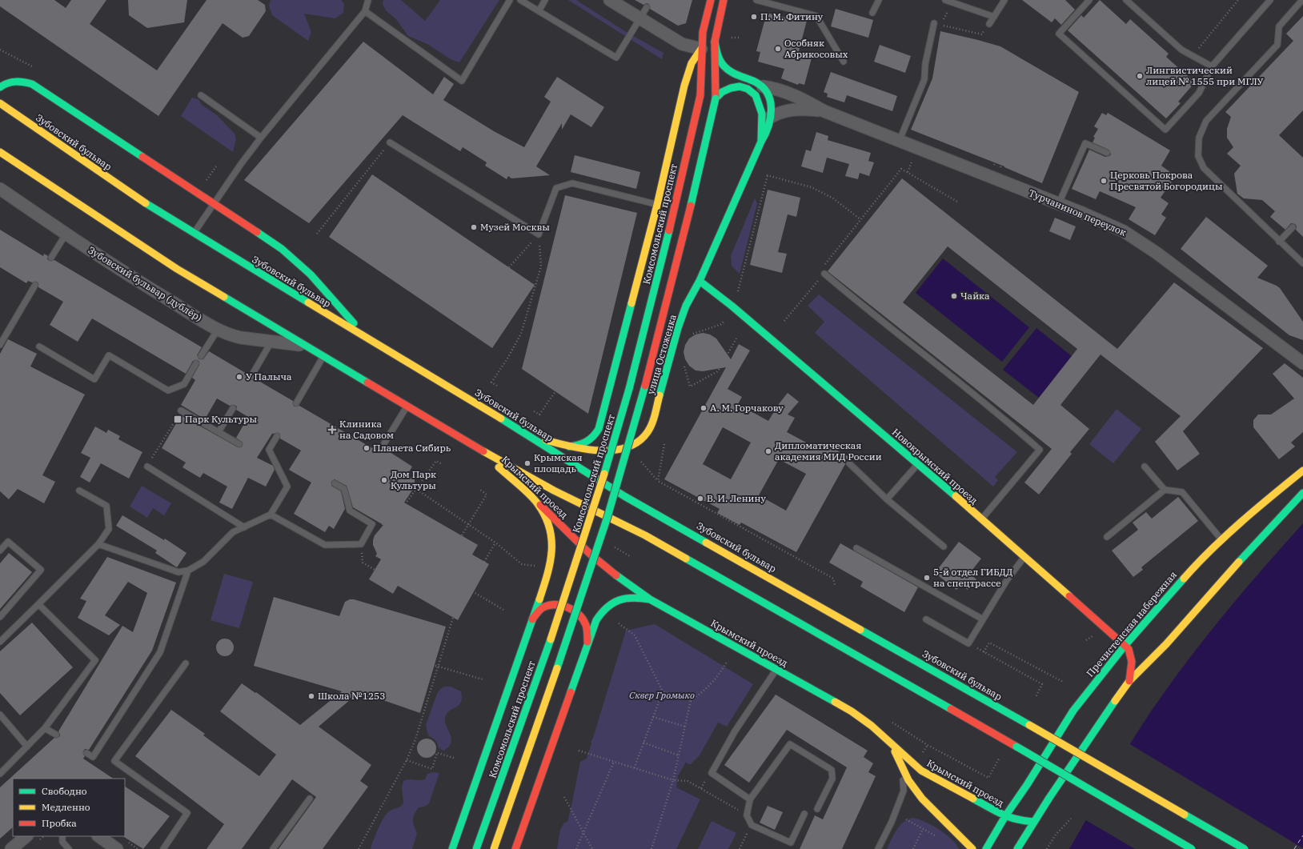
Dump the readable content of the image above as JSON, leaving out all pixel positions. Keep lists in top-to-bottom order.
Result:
{
  "streets": {
    "main road": [
      "Зубовский бульвар",
      "Комсомольский проспект",
      "улица Остоженка",
      "Новокрымский проезд",
      "Крымский проезд",
      "Пречистенская набережная"
    ],
    "street": ["Турчанинов переулок", "Зубовский бульвар (дублёр)"]
  },
  "crossings": [
    ["Зубовский бульвар", "улица Остоженка"],
    ["Турчанинов переулок", "улица Остоженка"],
    ["улица Остоженка", "Новокрымский проезд"],
    ["Новокрымский проезд", "Пречистенская набережная"],
    ["Крымский проезд", "Пречистенская набережная"]
  ],
  "parks": ["Сквер Громыко"],
  "places": {
    "other": [
      "П. М. Фитину",
      "Особняк Абрикосовых",
      "Лингвистический лицей № 1555 при МГЛУ",
      "Церковь Покрова Пресвятой Богородицы",
      "Музей Москвы",
      "Чайка",
      "У Палыча",
      "А. М. Горчакову",
      "Планета Сибирь",
      "Дипломатическая академия МИД России",
      "Крымская площадь",
      "Дом Парк Культуры",
      "В. И. Ленину",
      "5-й отдел ГИБДД на спецтрассе",
      "Школа №1253"
    ],
    "transit": ["Парк Культуры"],
    "health": ["Клиника на Садовом"]
  },
  "legend": ["Свободно", "Медленно", "Пробка"]
}
